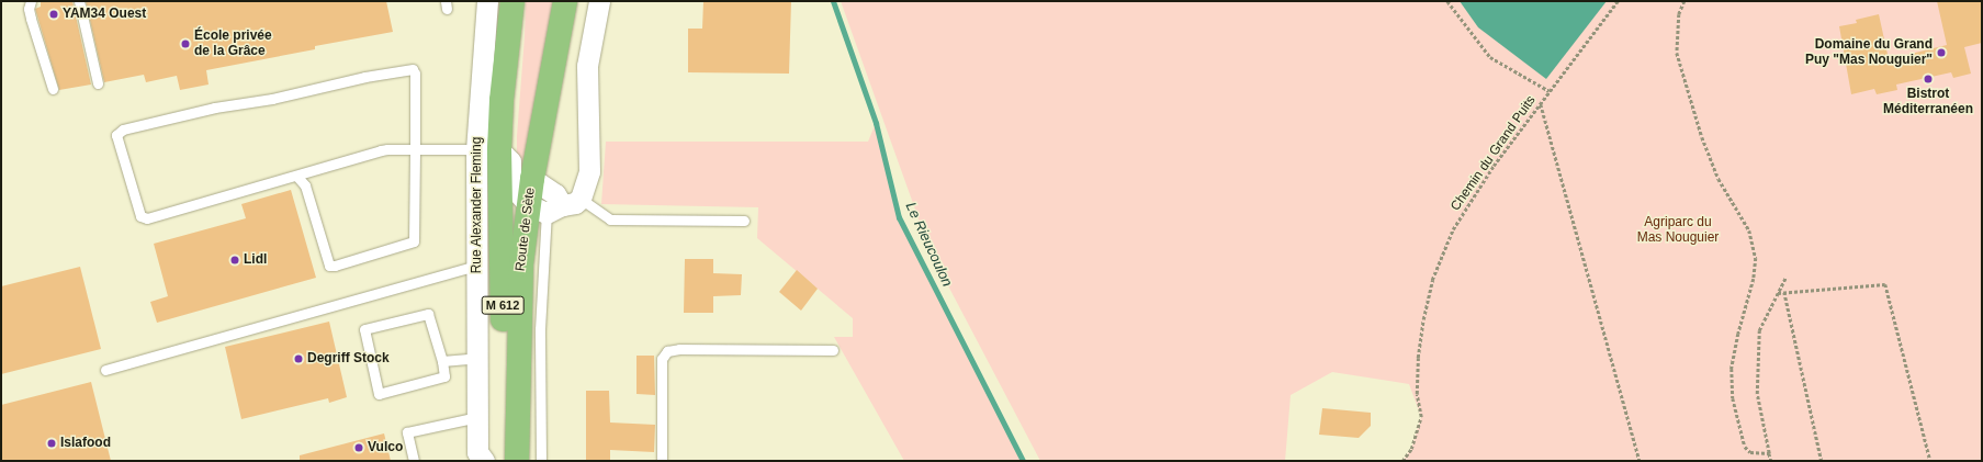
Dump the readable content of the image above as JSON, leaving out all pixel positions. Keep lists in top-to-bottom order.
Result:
{
  "streets": {
    "main road": ["Route de Sète", "M 612"],
    "street": ["Rue Alexander Fleming"],
    "path": ["Chemin du Grand Puits"]
  },
  "crossings": [
    ["Rue Alexander Fleming", "Route de Sète"]
  ],
  "water": ["Le Rieucoulon"],
  "parks": ["Agriparc du Mas Nouguier"],
  "places": [
    "YAM34 Ouest",
    "École privée de la Grâce",
    "Domaine du Grand Puy \"Mas Nouguier\"",
    "Bistrot Méditerranéen",
    "Lidl",
    "Degriff Stock",
    "Islafood",
    "Vulco"
  ]
}
